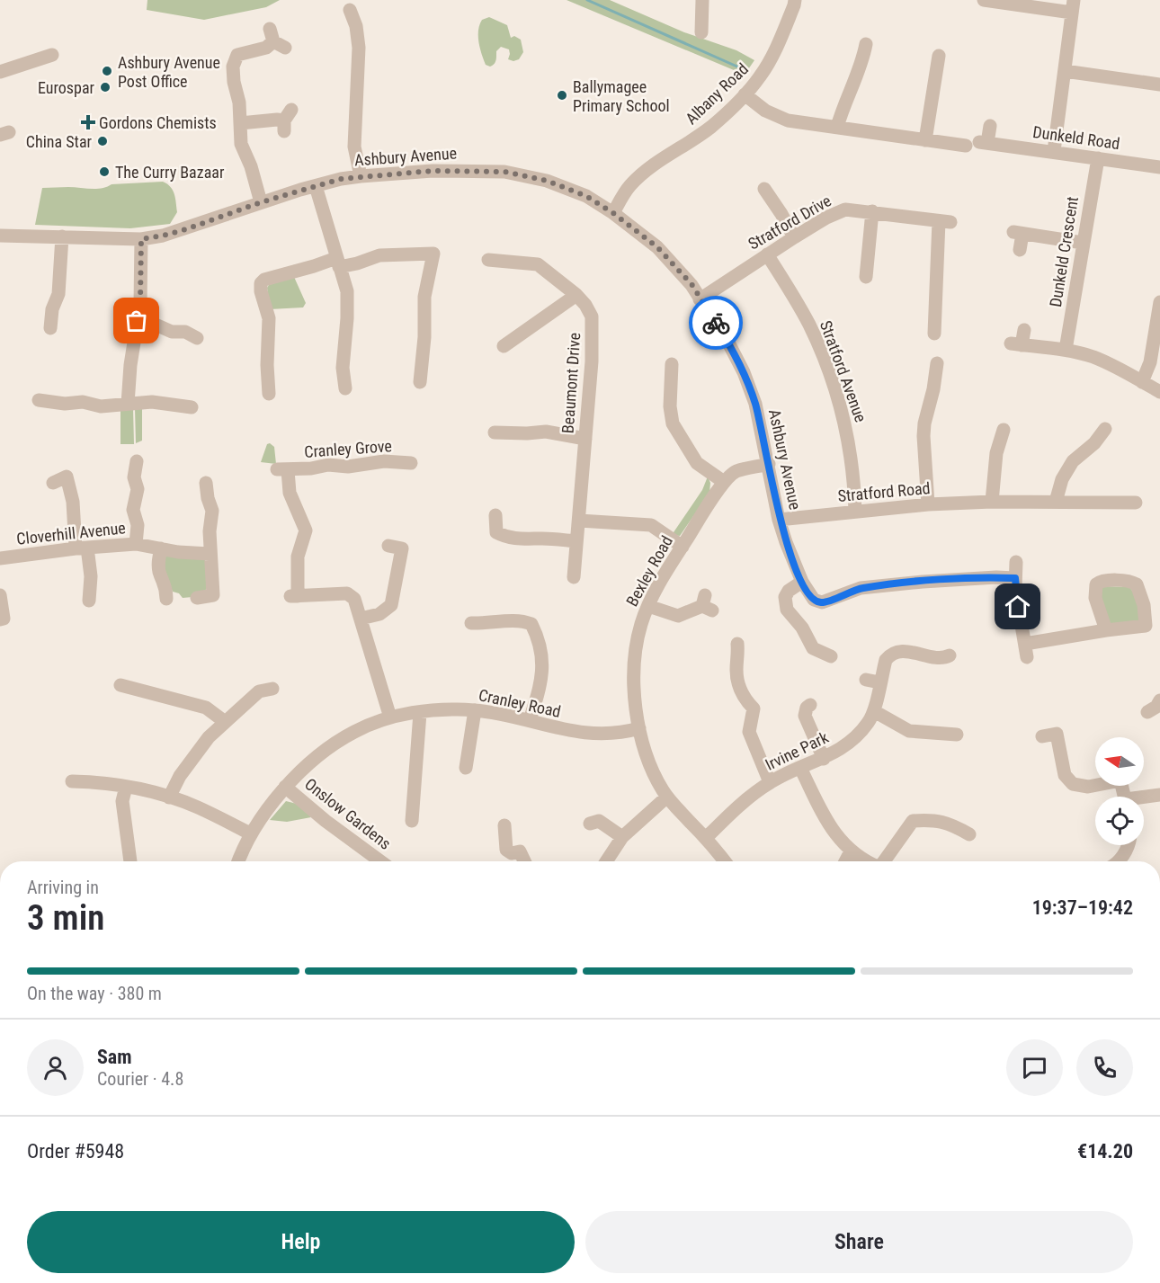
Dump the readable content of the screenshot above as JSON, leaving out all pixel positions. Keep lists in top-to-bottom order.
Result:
{
  "streets": {
    "street": [
      "Albany Road",
      "Dunkeld Road",
      "Ashbury Avenue",
      "Stratford Drive",
      "Dunkeld Crescent",
      "Stratford Avenue",
      "Beaumont Drive",
      "Cranley Grove",
      "Stratford Road",
      "Cloverhill Avenue",
      "Bexley Road",
      "Cranley Road",
      "Irvine Park",
      "Onslow Gardens"
    ]
  },
  "crossings": [
    ["Albany Road", "Dunkeld Road"],
    ["Albany Road", "Ashbury Avenue"],
    ["Dunkeld Road", "Dunkeld Crescent"],
    ["Ashbury Avenue", "Stratford Drive"],
    ["Ashbury Avenue", "Stratford Road"],
    ["Ashbury Avenue", "Bexley Road"],
    ["Stratford Drive", "Stratford Avenue"],
    ["Stratford Avenue", "Stratford Road"],
    ["Cranley Grove", "Cranley Road"],
    ["Bexley Road", "Cranley Road"],
    ["Bexley Road", "Irvine Park"],
    ["Cranley Road", "Onslow Gardens"]
  ],
  "places": {
    "other": [
      "Ashbury Avenue Post Office",
      "Eurospar",
      "Ballymagee Primary School",
      "China Star",
      "The Curry Bazaar"
    ],
    "health": ["Gordons Chemists"]
  },
  "north": "left",
  "page": {
    "heading": ["3 min", "Arriving in", "19:37–19:42"],
    "panel": [
      "Sam",
      "Courier · 4.8",
      "Order #5948",
      "€14.20"
    ],
    "bar": "On the way · 380 m",
    "buttons": ["Help", "Share"]
  }
}
